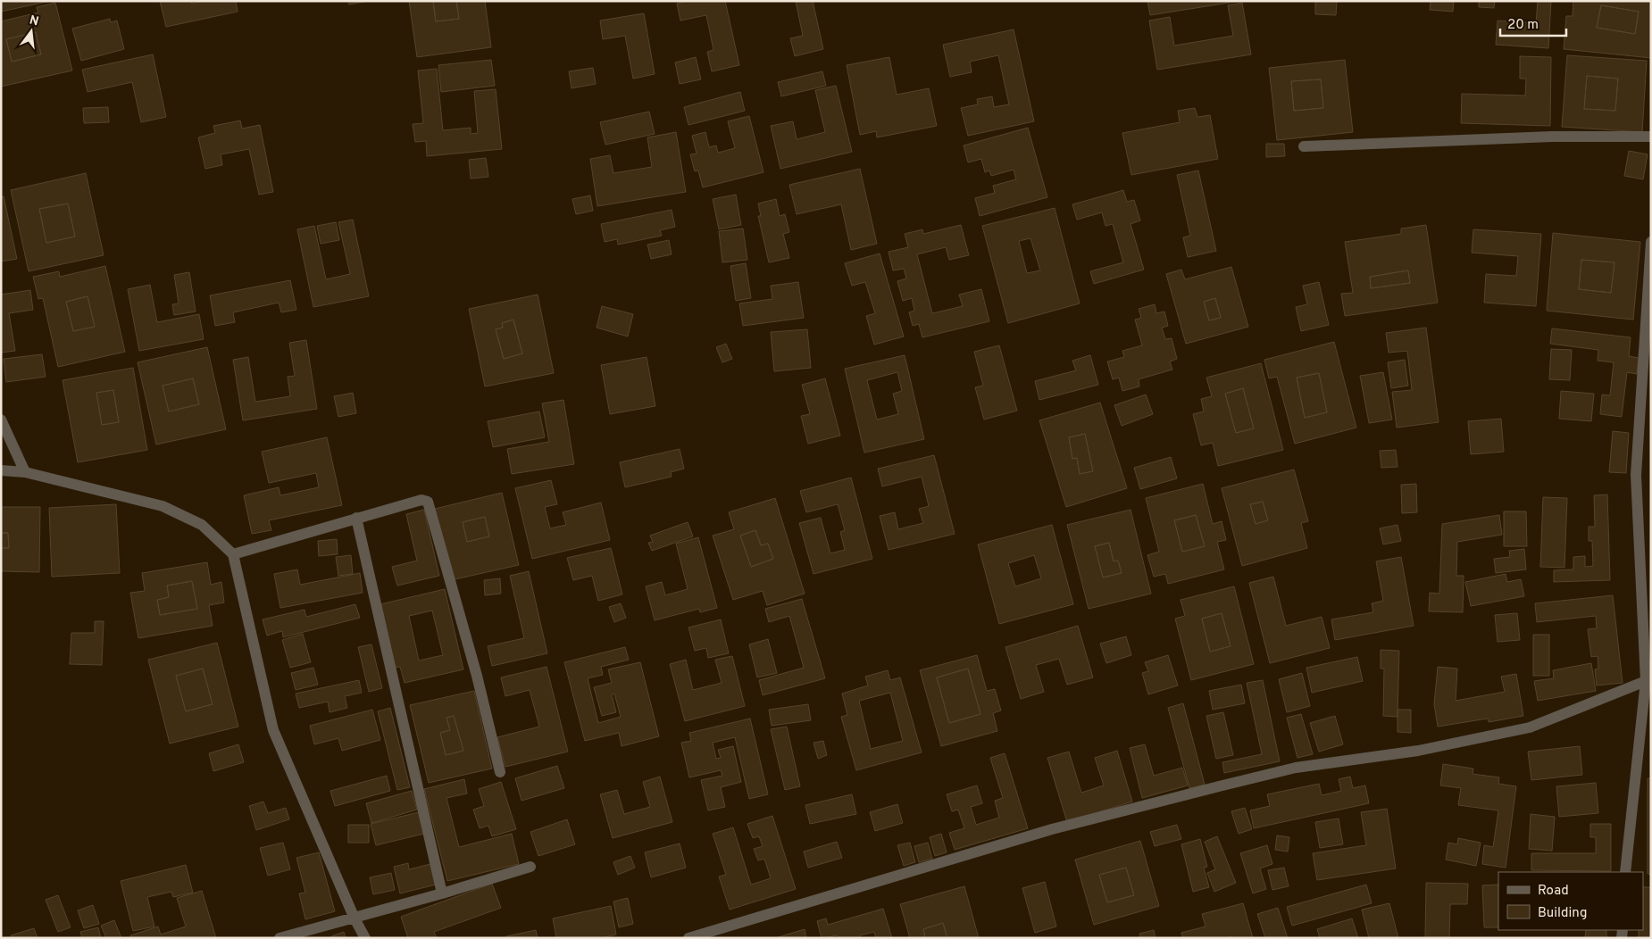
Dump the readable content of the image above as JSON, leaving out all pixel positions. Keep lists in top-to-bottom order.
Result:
{
  "legend": ["Road", "Building"],
  "scale_bar": "20 m",
  "north": "top"
}
